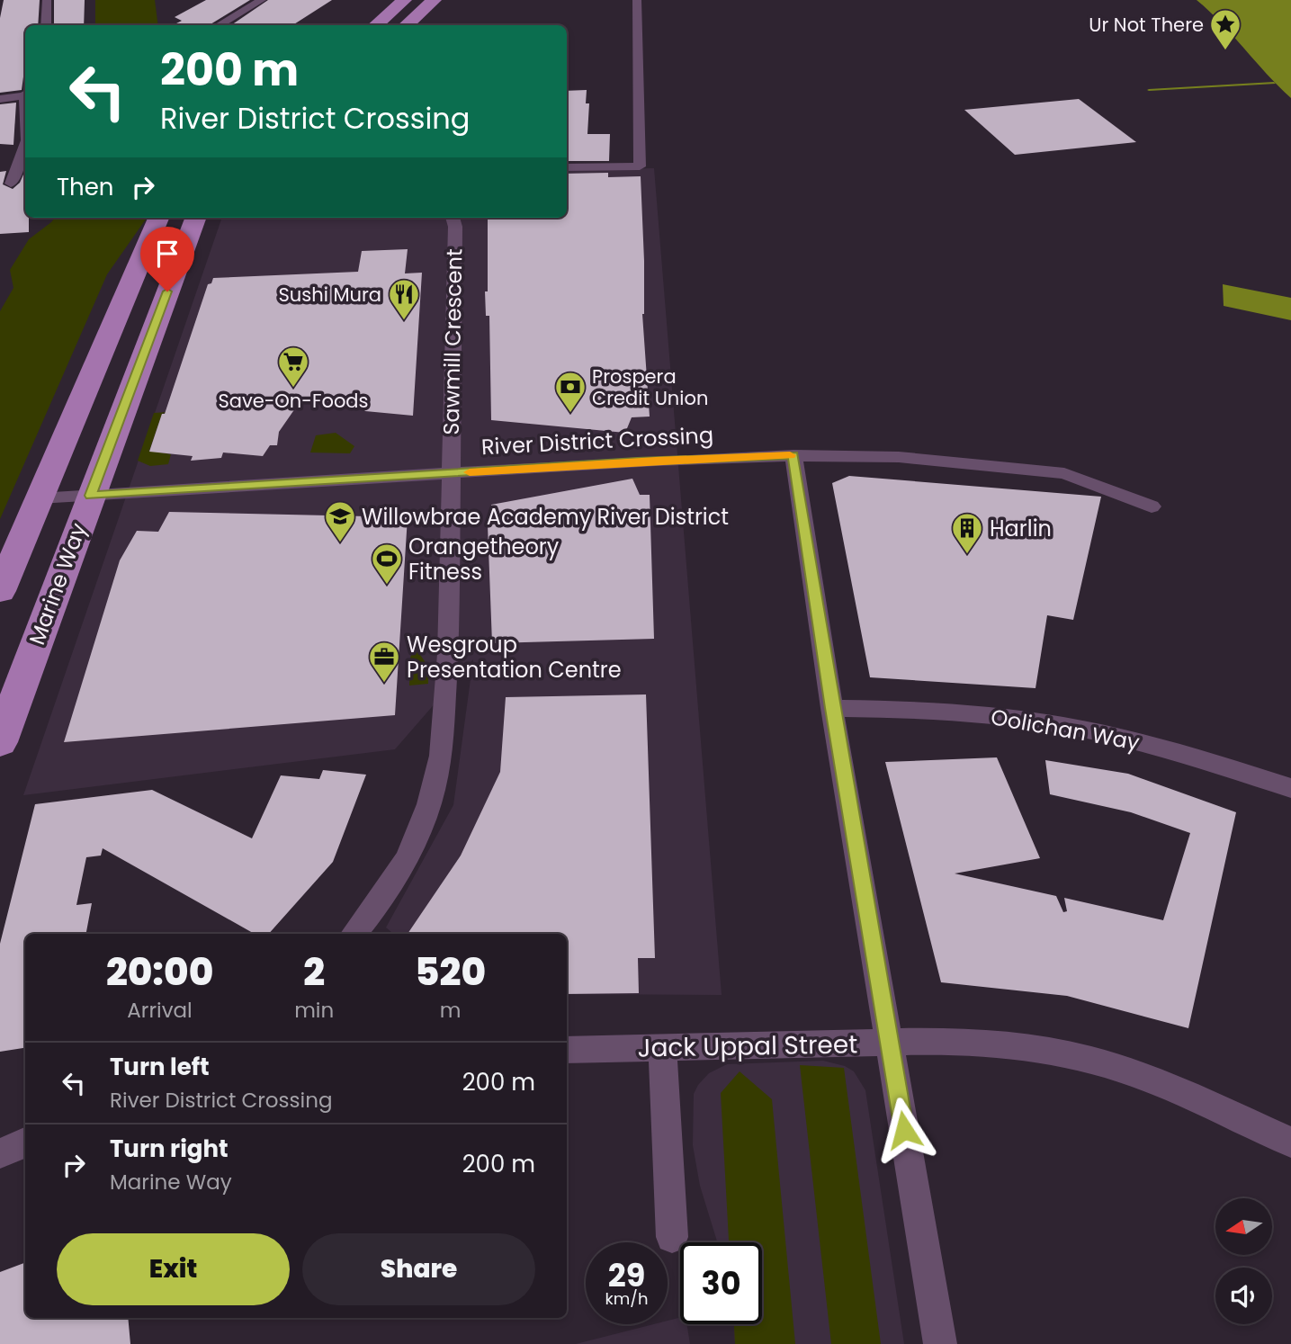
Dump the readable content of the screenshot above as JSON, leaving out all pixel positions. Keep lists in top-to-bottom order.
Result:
{
  "streets": {
    "main road": ["Marine Way"],
    "street": [
      "Sawmill Crescent",
      "River District Crossing",
      "Oolichan Way",
      "Jack Uppal Street"
    ]
  },
  "crossings": [
    ["Sawmill Crescent", "River District Crossing"],
    ["River District Crossing", "Marine Way"]
  ],
  "places": {
    "place": ["Ur Not There"],
    "restaurant": ["Sushi Mura"],
    "supermarket": ["Save-On-Foods"],
    "bank": ["Prospera Credit Union"],
    "school or university": ["Willowbrae Academy River District"],
    "building": ["Harlin"],
    "sports": ["Orangetheory Fitness"],
    "office": ["Wesgroup Presentation Centre"]
  },
  "north": "left",
  "page": {
    "turn": ["200 m", "River District Crossing"],
    "then": "Then",
    "eta": [
      "20:00",
      "Arrival",
      "2",
      "min",
      "520",
      "m"
    ],
    "list": [
      {
        "name": "Turn left",
        "note": "River District Crossing",
        "value": "200 m"
      },
      {
        "name": "Turn right",
        "note": "Marine Way",
        "value": "200 m"
      }
    ],
    "buttons": ["Exit", "Share"],
    "speed": "29 km/h",
    "limit": "30"
  }
}
